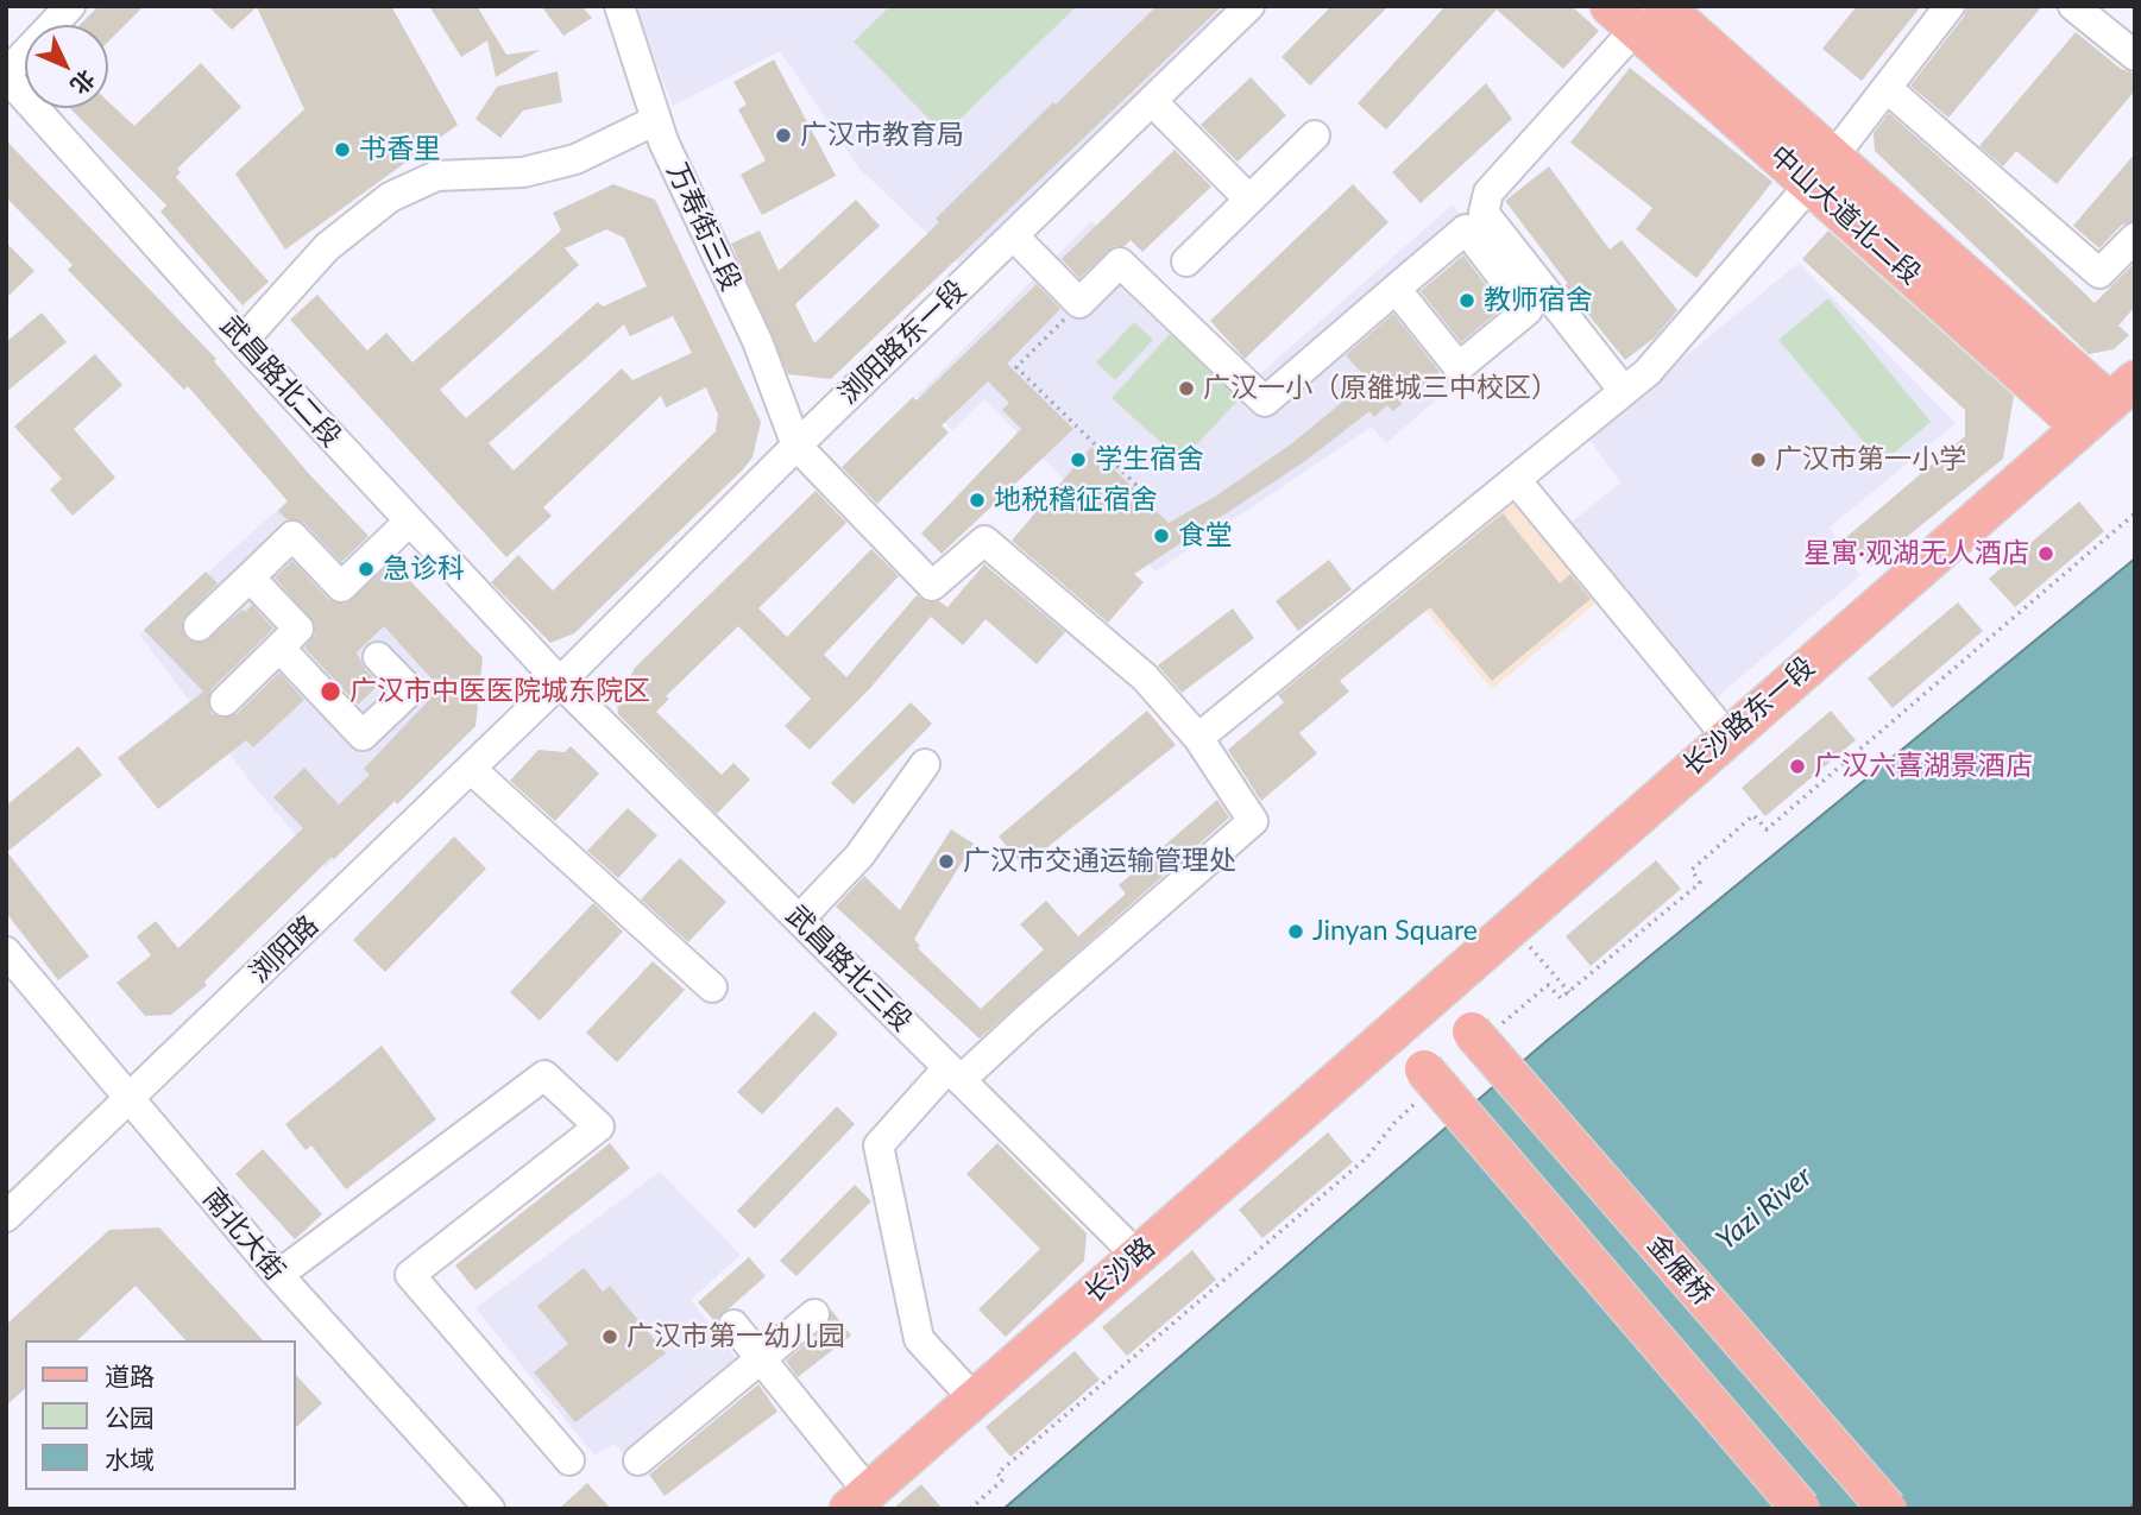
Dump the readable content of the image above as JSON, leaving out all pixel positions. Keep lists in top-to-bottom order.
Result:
{
  "streets": {
    "main road": [
      "中山大道北二段",
      "长沙路东一段",
      "长沙路",
      "金雁桥"
    ],
    "street": [
      "万寿街三段",
      "浏阳路东一段",
      "武昌路北二段",
      "浏阳路",
      "武昌路北三段",
      "南北大街"
    ]
  },
  "crossings": [
    ["中山大道北二段", "长沙路东一段"],
    ["万寿街三段", "浏阳路东一段"],
    ["浏阳路东一段", "武昌路北二段"],
    ["浏阳路东一段", "浏阳路"],
    ["浏阳路东一段", "武昌路北三段"],
    ["武昌路北二段", "浏阳路"],
    ["武昌路北二段", "武昌路北三段"],
    ["长沙路东一段", "长沙路"],
    ["长沙路东一段", "金雁桥"],
    ["浏阳路", "武昌路北三段"],
    ["浏阳路", "南北大街"],
    ["武昌路北三段", "长沙路"]
  ],
  "water": ["Yazi River"],
  "places": [
    "广汉市教育局",
    "书香里",
    "教师宿舍",
    "广汉一小（原雒城三中校区）",
    "学生宿舍",
    "广汉市第一小学",
    "地税稽征宿舍",
    "食堂",
    "星寓·观湖无人酒店",
    "急诊科",
    "广汉市中医医院城东院区",
    "广汉六喜湖景酒店",
    "广汉市交通运输管理处",
    "Jinyan Square",
    "广汉市第一幼儿园"
  ],
  "legend": ["道路", "公园", "水域"],
  "north": "bottom right"
}
